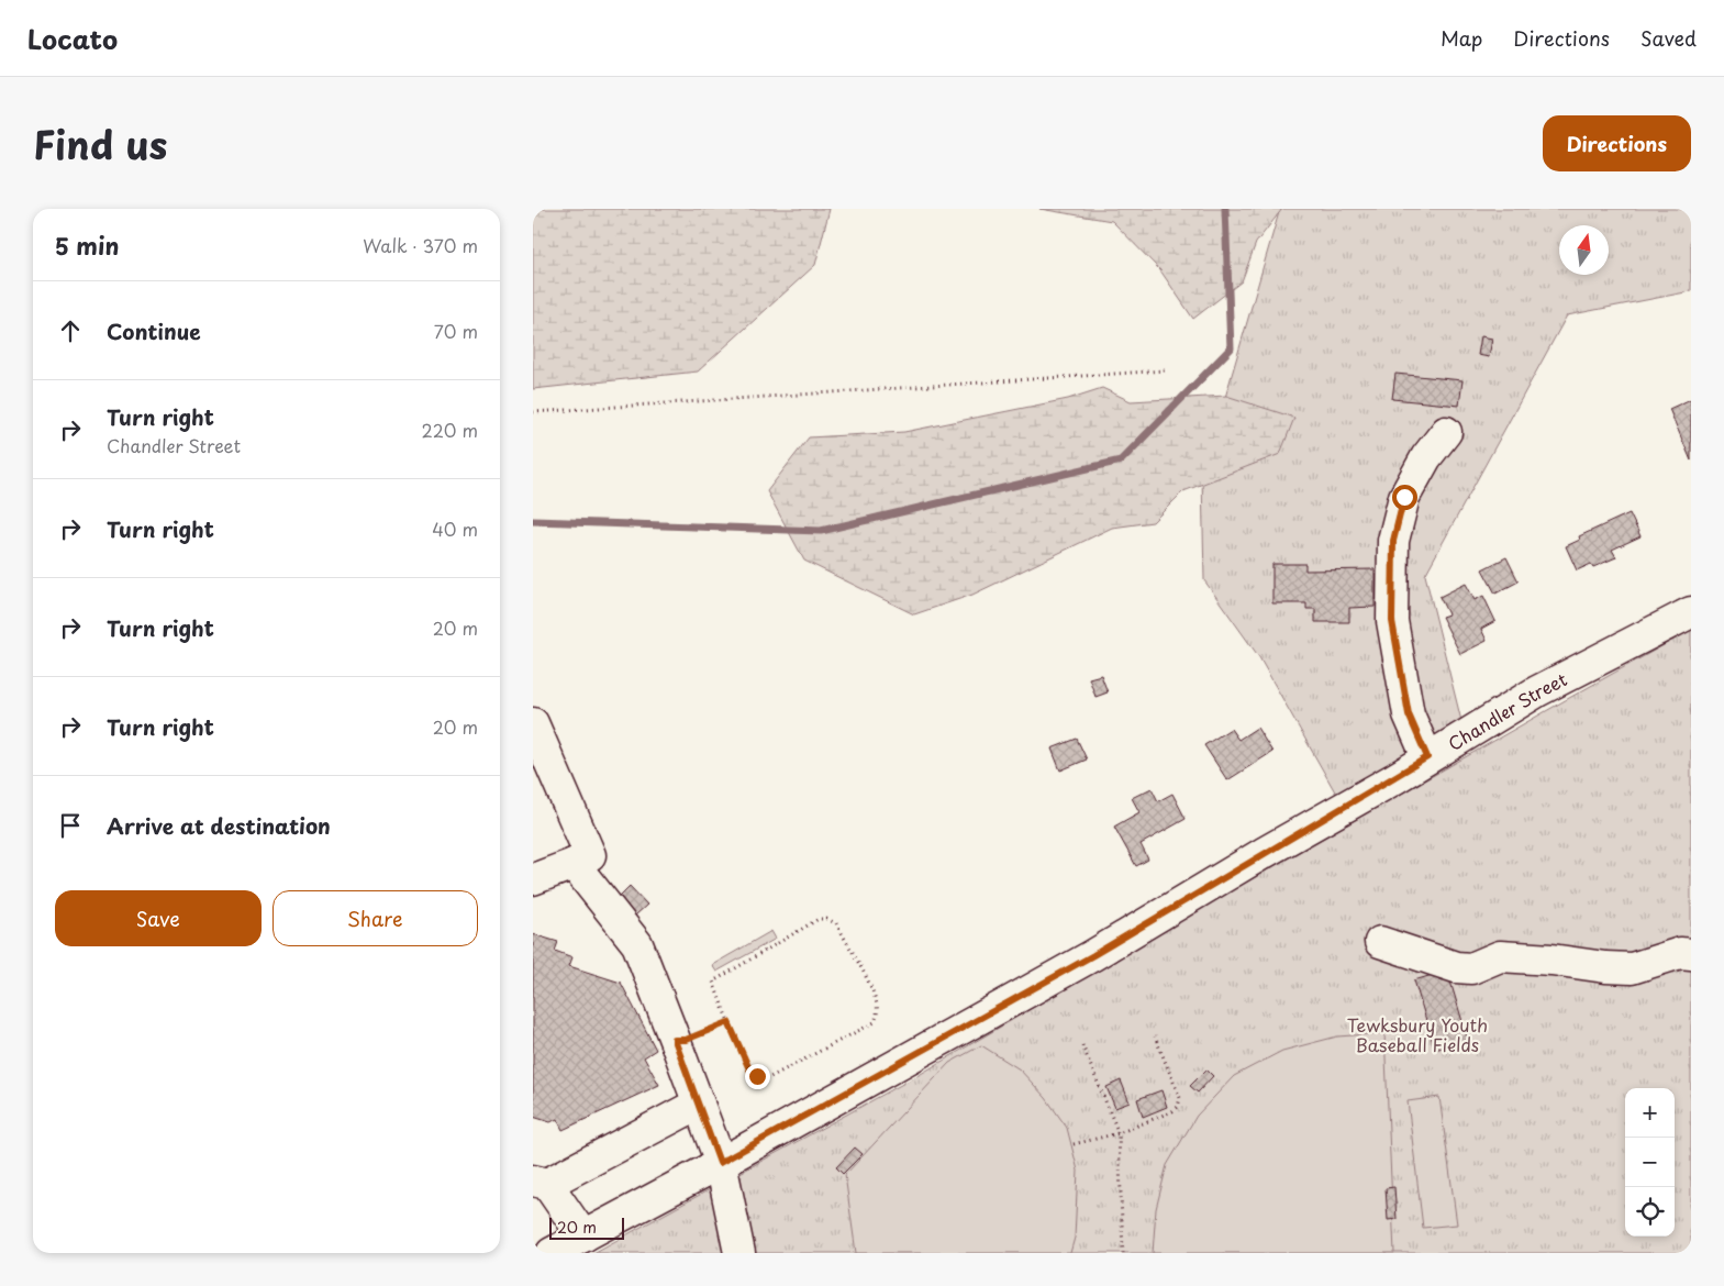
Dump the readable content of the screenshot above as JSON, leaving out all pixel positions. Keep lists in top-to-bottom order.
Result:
{
  "streets": {
    "street": ["Chandler Street"]
  },
  "parks": ["Tewksbury Youth Baseball Fields"],
  "scale_bar": "20 m",
  "north": "top",
  "page": {
    "header": "Locato",
    "nav": ["Map", "Directions", "Saved"],
    "title": "Find us",
    "buttons": [
      "Directions",
      ["Save", "Share"]
    ],
    "heading": ["5 min", "Walk · 370 m"],
    "list": [
      ["Continue", "70 m"],
      ["Turn right", "Chandler Street", "220 m"],
      ["Turn right", "40 m"],
      ["Turn right", "20 m"],
      ["Turn right", "20 m"],
      "Arrive at destination"
    ],
    "map_buttons": ["+", "−"],
    "scale": "20 m"
  }
}
